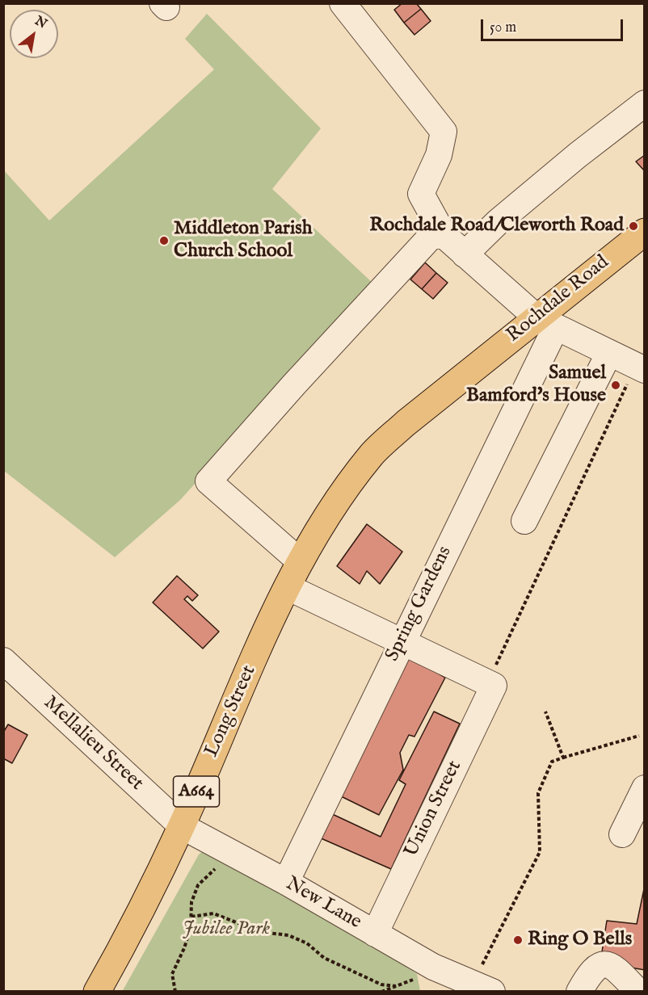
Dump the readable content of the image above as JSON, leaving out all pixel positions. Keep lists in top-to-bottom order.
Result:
{
  "streets": {
    "main road": ["Rochdale Road", "Long Street", "A664"],
    "street": [
      "Spring Gardens",
      "Mellalieu Street",
      "Union Street",
      "New Lane"
    ]
  },
  "crossings": [
    ["Rochdale Road", "Spring Gardens"],
    ["Rochdale Road", "Long Street"],
    ["Spring Gardens", "New Lane"],
    ["Long Street", "Mellalieu Street"],
    ["Long Street", "New Lane"],
    ["Mellalieu Street", "New Lane"],
    ["Union Street", "New Lane"]
  ],
  "parks": ["Jubilee Park"],
  "places": [
    "Rochdale Road/Cleworth Road",
    "Middleton Parish Church School",
    "Samuel Bamford's House",
    "Ring O Bells"
  ],
  "scale_bar": "50 m",
  "north": "top right"
}
